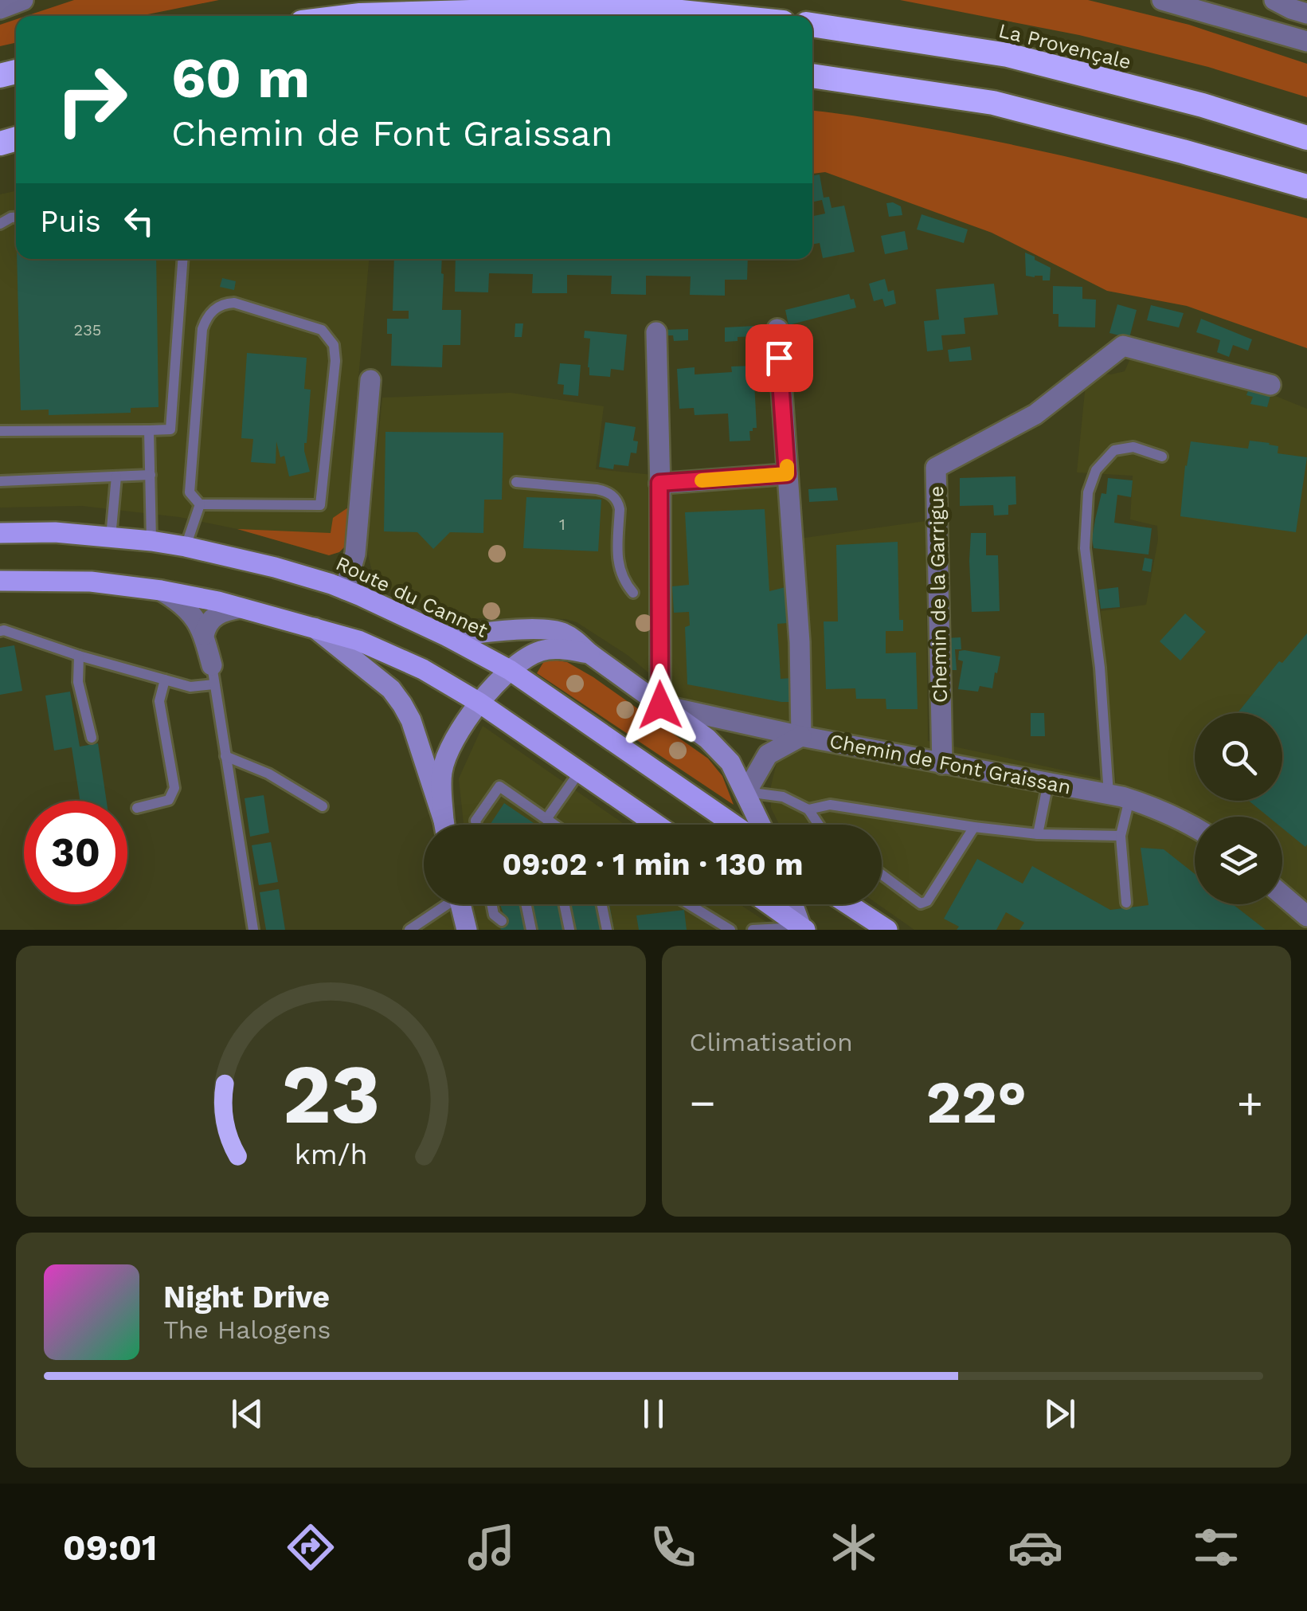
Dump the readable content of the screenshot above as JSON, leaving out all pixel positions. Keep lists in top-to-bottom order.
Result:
{
  "streets": {
    "highway": ["La Provençale"],
    "main road": ["Route du Cannet"],
    "street": ["Chemin de la Garrigue", "Chemin de Font Graissan"]
  },
  "crossings": [
    ["Chemin de la Garrigue", "Chemin de Font Graissan"]
  ],
  "house_numbers": ["235", "1"],
  "page": {
    "turn": ["60 m", "Chemin de Font Graissan"],
    "then": "Puis",
    "limit": "30",
    "trip": "09:02 · 1 min · 130 m",
    "tile": "Climatisation",
    "heat": ["−", "22°", "+"],
    "song": ["Night Drive", "The Halogens"],
    "tabs": "09:01",
    "gauge": ["23", "km/h"]
  }
}
